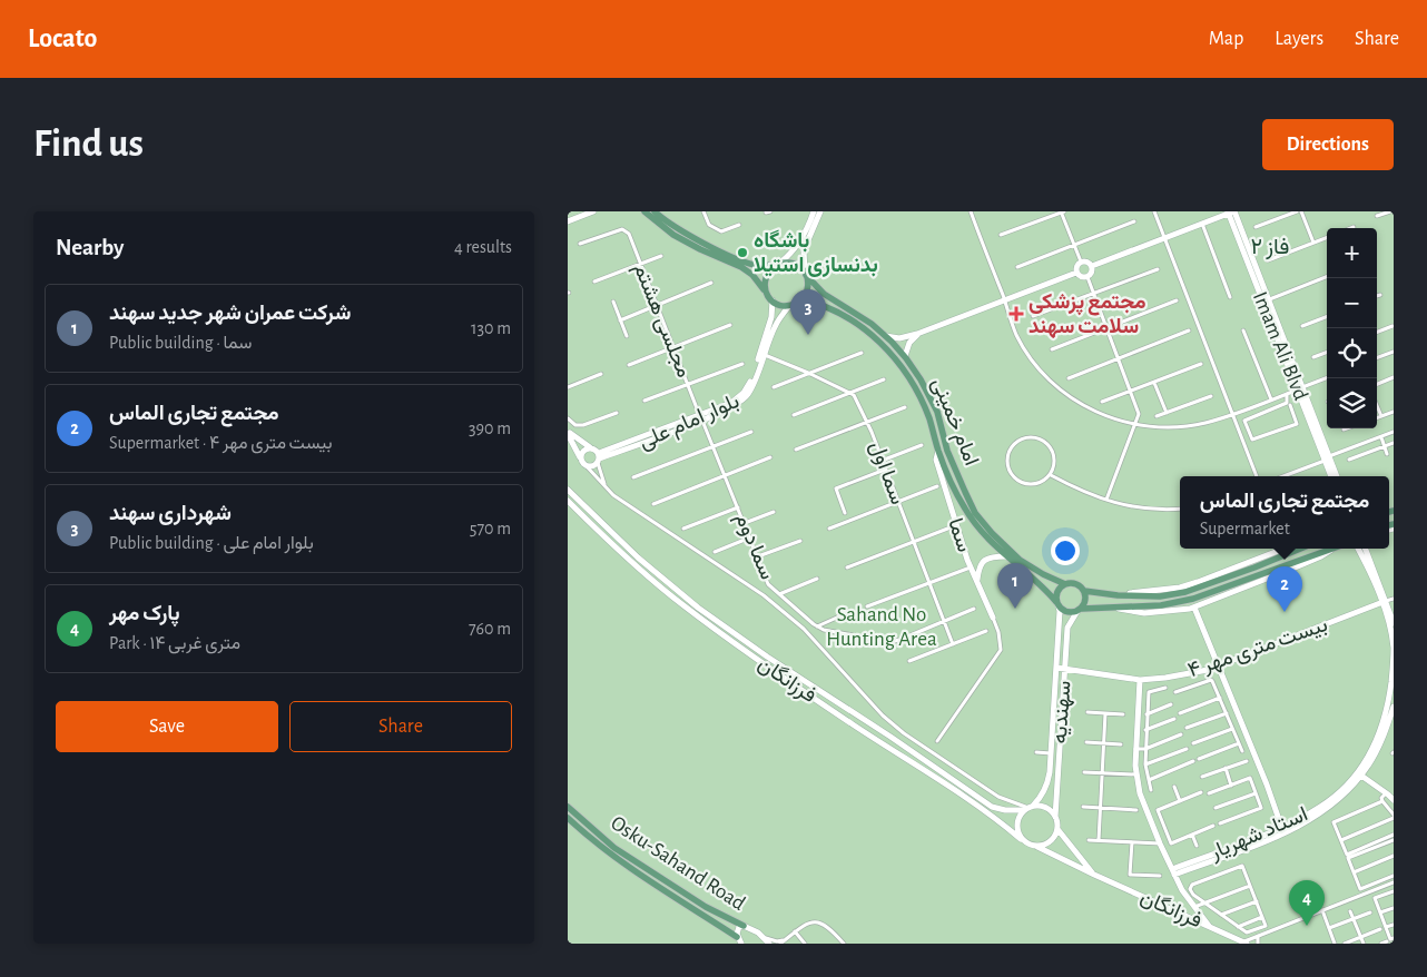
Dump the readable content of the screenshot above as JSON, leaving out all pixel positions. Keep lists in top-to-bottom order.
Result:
{
  "streets": {
    "main road": [
      "Imam Ali Blvd",
      "بلوار امام علی",
      "امام خمینی",
      "سما",
      "بیست متری مهر ۴",
      "فرزانگان",
      "سهندیه",
      "استاد شهریار",
      "Osku-Sahand Road"
    ],
    "street": ["مجلسی هشتم", "سما اول", "سما دوم"]
  },
  "crossings": [
    ["مجلسی هشتم", "بلوار امام علی"],
    ["مجلسی هشتم", "سما دوم"],
    ["بلوار امام علی", "امام خمینی"],
    ["بلوار امام علی", "سما دوم"],
    ["امام خمینی", "سما"],
    ["امام خمینی", "سهندیه"],
    ["سما اول", "سما دوم"],
    ["بیست متری مهر ۴", "سهندیه"],
    ["بیست متری مهر ۴", "استاد شهریار"],
    ["فرزانگان", "سهندیه"]
  ],
  "districts": ["فاز ۲"],
  "parks": ["Sahand No Hunting Area"],
  "places": {
    "other": ["باشگاه بدنسازی استیلا"],
    "health": ["مجتمع پزشکی سلامت سهند"]
  },
  "page": {
    "header": "Locato",
    "nav": ["Map", "Layers", "Share"],
    "buttons": [
      "Directions",
      ["Save", "Share"]
    ],
    "title": "Find us",
    "heading": ["Nearby", "4 results"],
    "map_buttons": ["+", "−"],
    "list": [
      {
        "mark": "1",
        "name": "شرکت عمران شهر جدید سهند",
        "note": "Public building · سما",
        "value": "130 m"
      },
      {
        "mark": "2",
        "name": "مجتمع تجاری الماس",
        "note": "Supermarket · بیست متری مهر ۴",
        "value": "390 m"
      },
      {
        "mark": "3",
        "name": "شهرداری سهند",
        "note": "Public building · بلوار امام علی",
        "value": "570 m"
      },
      {
        "mark": "4",
        "name": "پارک مهر",
        "note": "Park · ۱۴ متری غربی",
        "value": "760 m"
      }
    ],
    "pins": [
      "3",
      "1",
      "2",
      "4"
    ],
    "popup": ["مجتمع تجاری الماس", "Supermarket"]
  }
}
